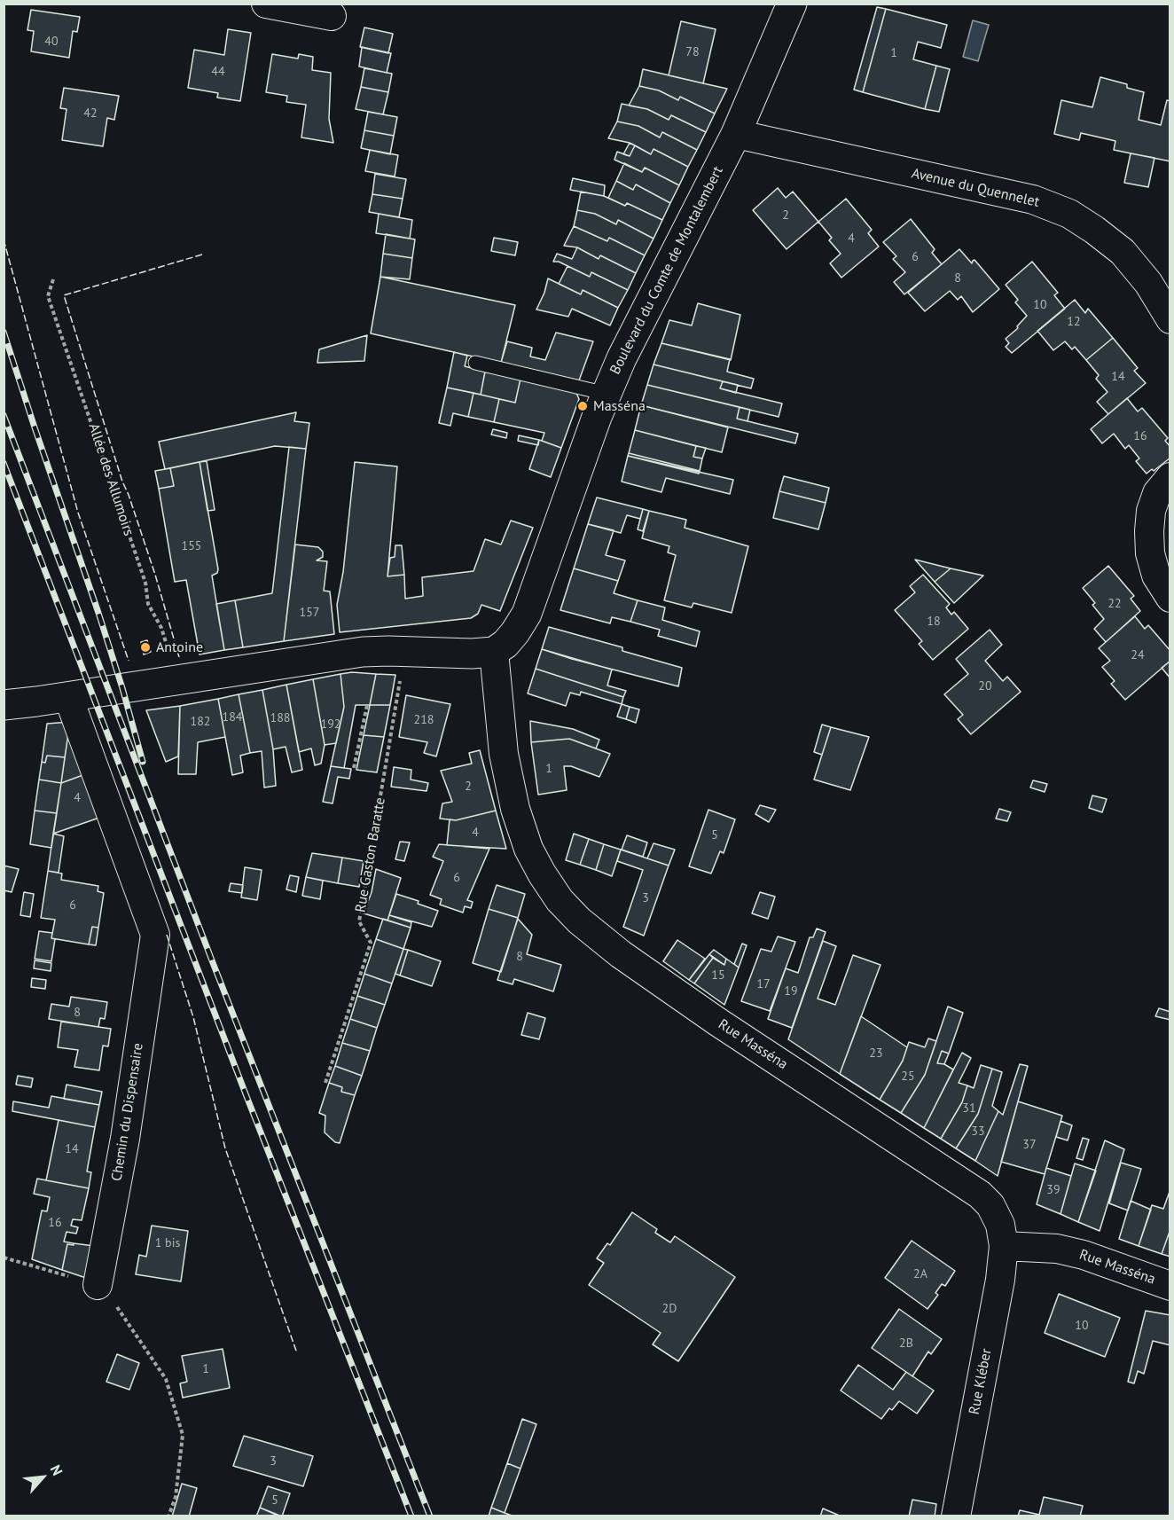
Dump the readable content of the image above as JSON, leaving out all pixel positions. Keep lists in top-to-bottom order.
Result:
{
  "streets": {
    "street": [
      "Avenue du Quennelet",
      "Boulevard du Comte de Montalembert",
      "Rue Masséna",
      "Chemin du Dispensaire",
      "Rue Kléber"
    ],
    "path": ["Allée des Allumoirs", "Rue Gaston Baratte"]
  },
  "crossings": [
    ["Avenue du Quennelet", "Boulevard du Comte de Montalembert"],
    ["Boulevard du Comte de Montalembert", "Rue Masséna"],
    ["Rue Masséna", "Rue Kléber"]
  ],
  "places": ["Masséna", "Antoine"],
  "house_numbers": [
    "40",
    "78",
    "1",
    "44",
    "42",
    "2",
    "4",
    "6",
    "8",
    "10",
    "12",
    "14",
    "16",
    "155",
    "22",
    "157",
    "18",
    "24",
    "20",
    "184",
    "188",
    "218",
    "182",
    "192",
    "1",
    "2",
    "4",
    "4",
    "5",
    "6",
    "3",
    "6",
    "8",
    "15",
    "17",
    "19",
    "8",
    "23",
    "25",
    "31",
    "33",
    "37",
    "14",
    "39",
    "16",
    "1 bis",
    "2A",
    "2D",
    "10",
    "2B",
    "1",
    "3",
    "5"
  ],
  "north": "top right"
}
